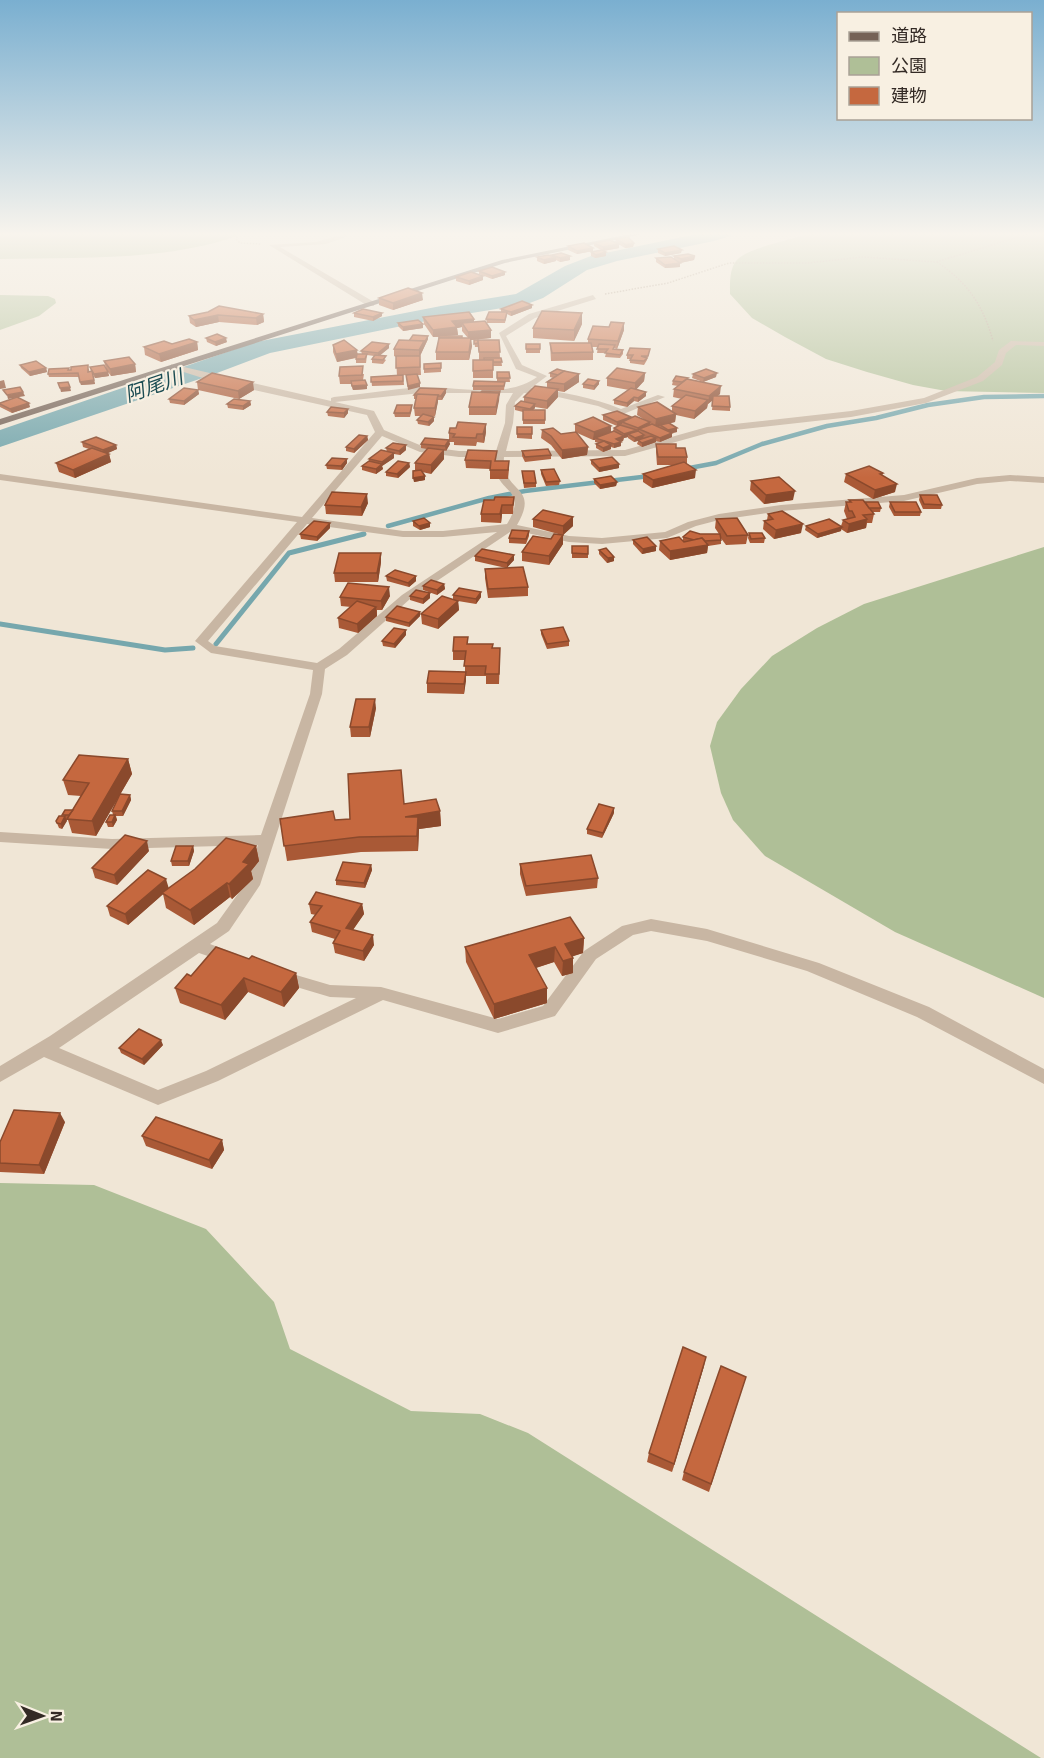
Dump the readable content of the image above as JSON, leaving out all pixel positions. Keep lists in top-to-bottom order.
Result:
{
  "water": ["阿尾川"],
  "legend": ["道路", "公園", "建物"],
  "north": "right"
}
